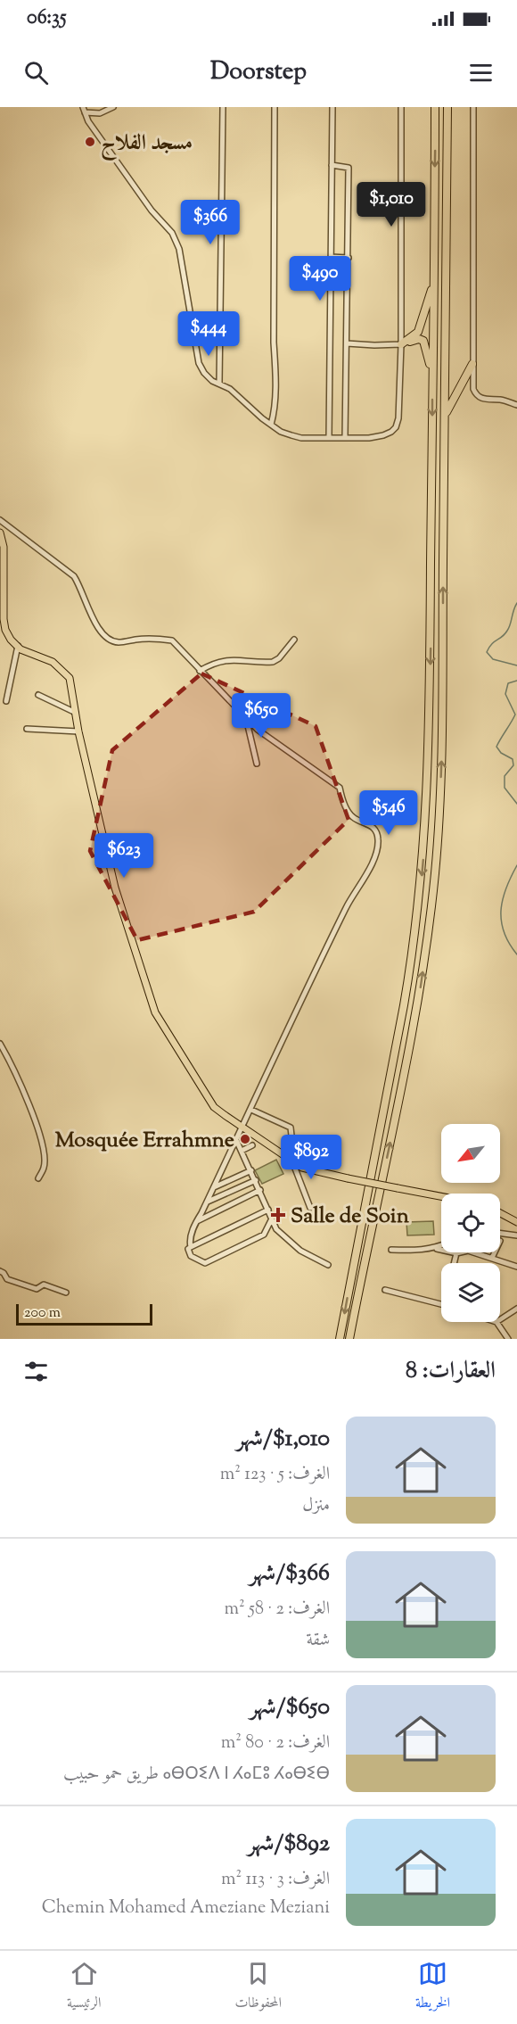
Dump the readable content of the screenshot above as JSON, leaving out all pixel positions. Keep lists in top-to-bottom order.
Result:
{
  "places": {
    "other": ["مسجد الفلاح", "Mosquée Errahmne"],
    "health": ["Salle de Soin"]
  },
  "scale_bar": "200 m",
  "north": "bottom left",
  "page": {
    "status": "06:35",
    "header": "Doorstep",
    "price": [
      "$1,010",
      "$366",
      "$490",
      "$444",
      "$650",
      "$546",
      "$623",
      "$892"
    ],
    "scale": "200 m",
    "heading": "العقارات: 8",
    "list": [
      {
        "name": "$1,010/شهر",
        "note": "الغرف: 5 · 123 m² · منزل"
      },
      {
        "name": "$366/شهر",
        "note": "الغرف: 2 · 58 m² · شقة"
      },
      {
        "name": "$650/شهر",
        "note": "الغرف: 2 · 80 m² · ⴰⴱⵔⵉⴷ ⵏ ⵃⴰⵎⵓ ⵃⴰⴱⵉⴱ طريق حمو حبيب"
      },
      {
        "name": "$892/شهر",
        "note": "الغرف: 3 · 113 m² · Chemin Mohamed Ameziane Meziani"
      }
    ],
    "tabs": ["الخريطة", "المحفوظات", "الرئيسية"]
  }
}
